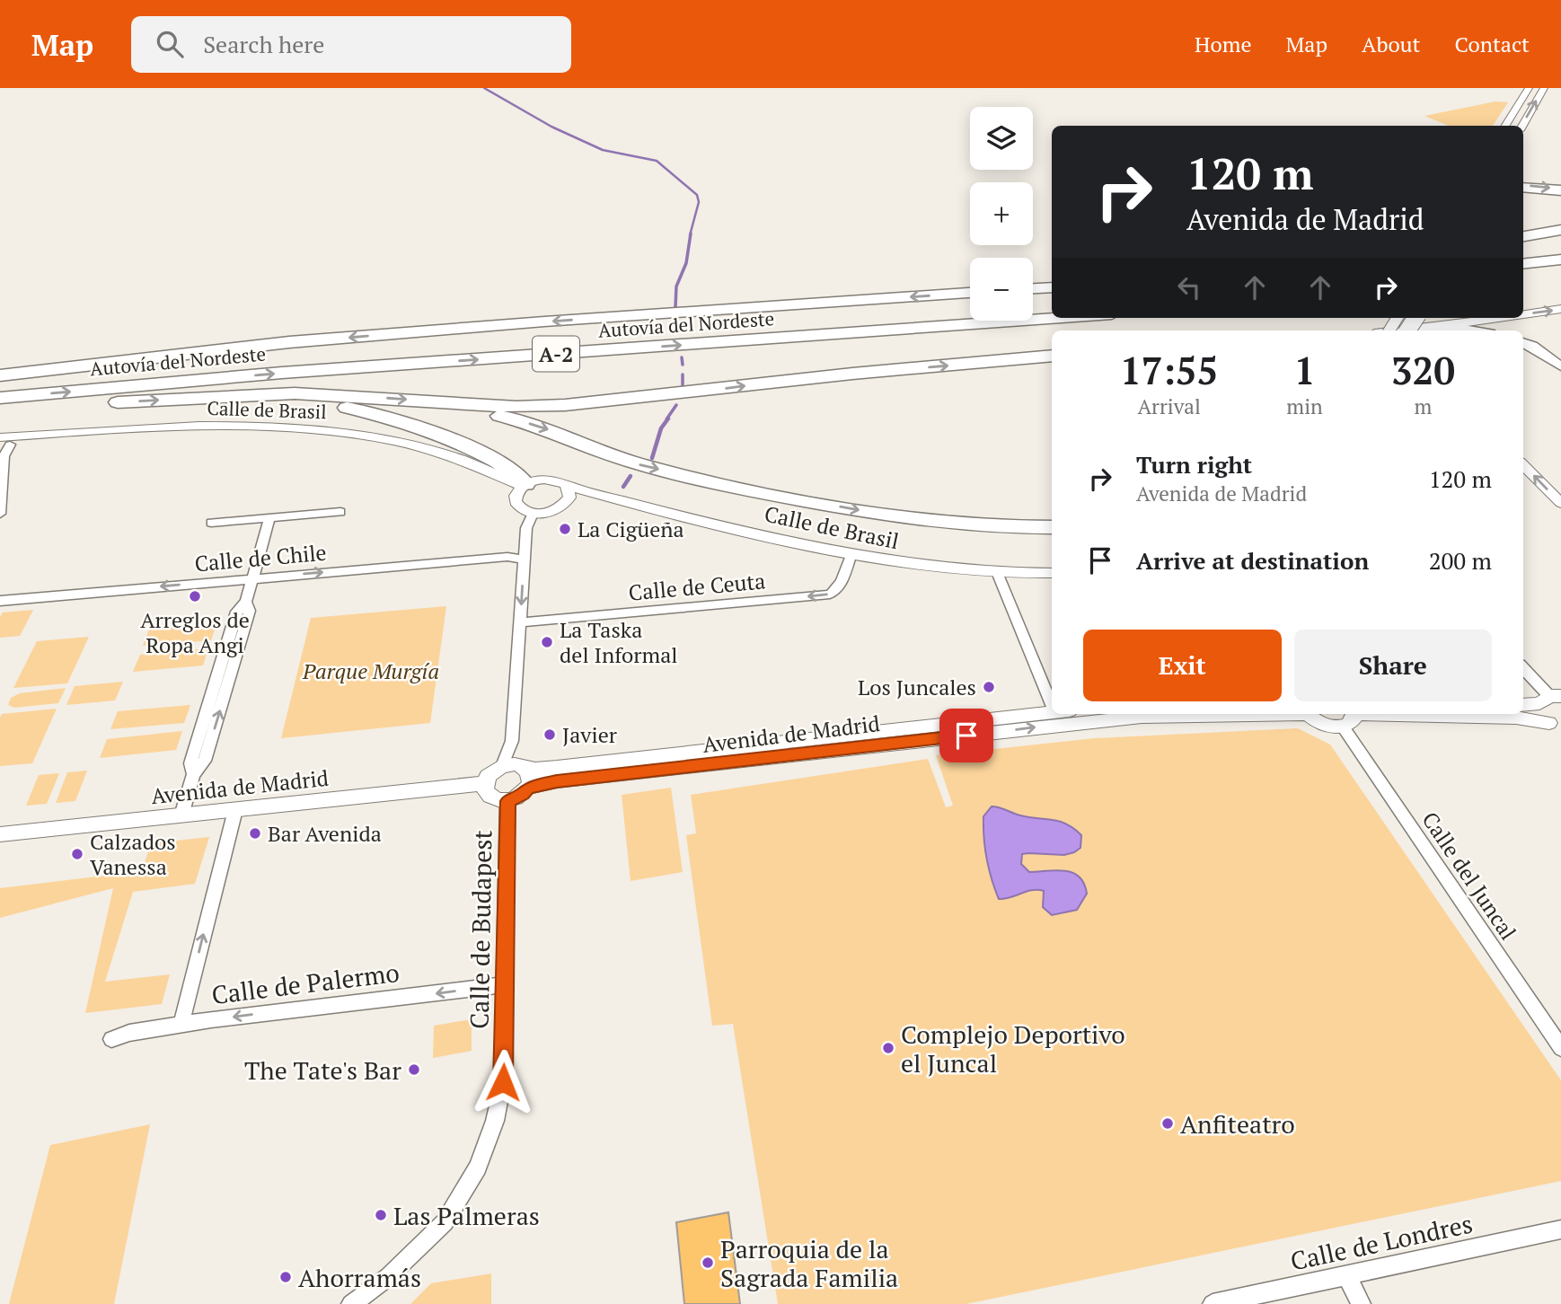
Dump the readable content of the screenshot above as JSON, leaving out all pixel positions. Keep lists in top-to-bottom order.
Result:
{
  "streets": {
    "highway": ["Autovía del Nordeste", "A-2"],
    "street": [
      "Calle de Brasil",
      "Calle de Chile",
      "Calle de Ceuta",
      "Avenida de Madrid",
      "Calle del Juncal",
      "Calle de Budapest",
      "Calle de Palermo",
      "Calle de Londres"
    ]
  },
  "crossings": [
    ["Calle de Brasil", "Calle de Ceuta"],
    ["Avenida de Madrid", "Calle de Budapest"],
    ["Calle de Budapest", "Calle de Palermo"]
  ],
  "one_way": ["Calle de Ceuta", "Calle de Palermo"],
  "parks": ["Parque Murgía"],
  "places": [
    "La Cigüeña",
    "Arreglos de Ropa Angi",
    "La Taska del Informal",
    "Los Juncales",
    "Javier",
    "Bar Avenida",
    "Calzados Vanessa",
    "Complejo Deportivo el Juncal",
    "The Tate's Bar",
    "Anfiteatro",
    "Las Palmeras",
    "Parroquia de la Sagrada Familia",
    "Ahorramás"
  ],
  "page": {
    "header": "Map",
    "search": "Search here",
    "nav": [
      "Home",
      "Map",
      "About",
      "Contact"
    ],
    "map_buttons": ["+", "−"],
    "turn": ["120 m", "Avenida de Madrid"],
    "eta": [
      "17:55",
      "Arrival",
      "1",
      "min",
      "320",
      "m"
    ],
    "list": [
      {
        "name": "Turn right",
        "note": "Avenida de Madrid",
        "value": "120 m"
      },
      {
        "name": "Arrive at destination",
        "value": "200 m"
      }
    ],
    "buttons": ["Exit", "Share"]
  }
}
